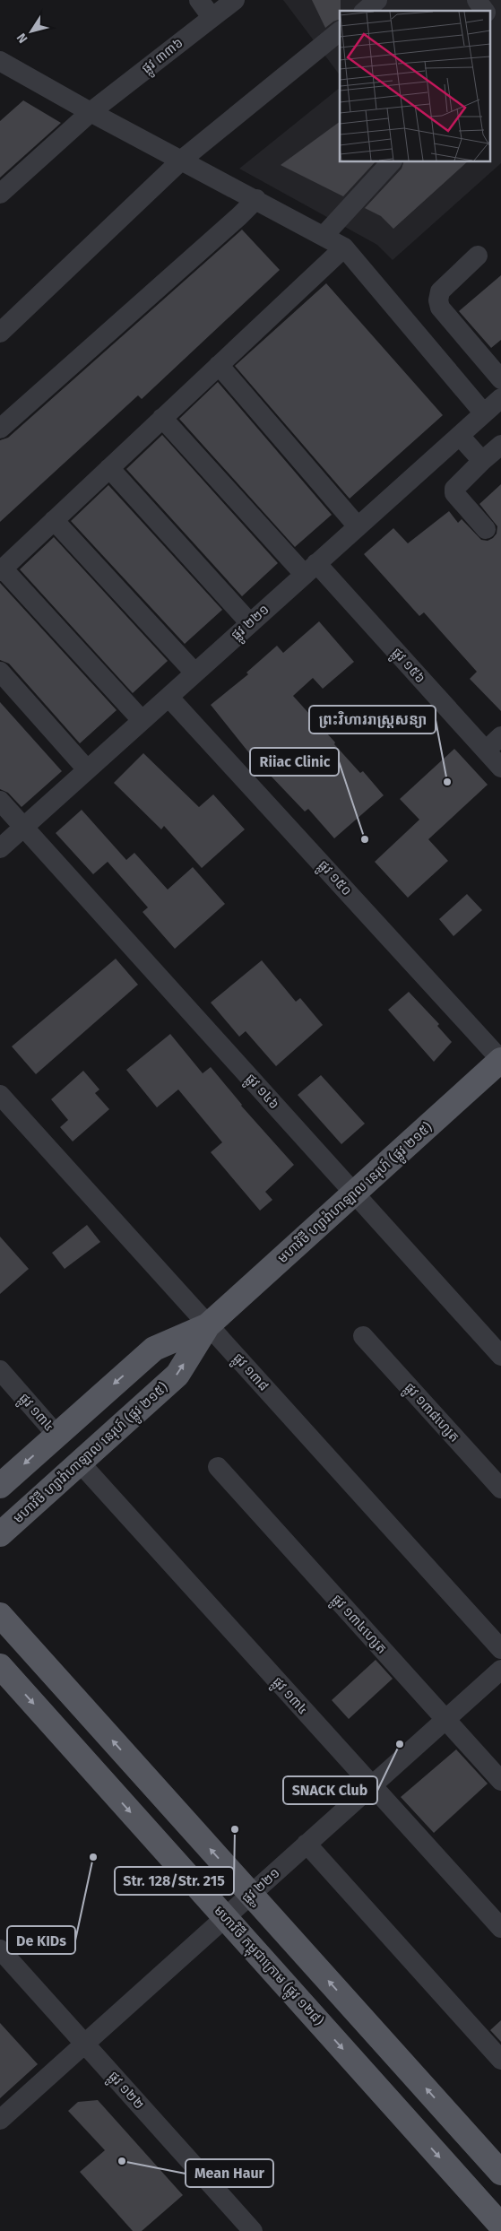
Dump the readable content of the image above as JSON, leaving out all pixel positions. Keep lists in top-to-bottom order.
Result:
{
  "streets": {
    "main road": ["មហាវិថី ហ្សាវ៉ាហាឡាល នេរុហ៍ (ផ្លូវ ២១៥)", "មហាវិថី កម្ពុជាក្រោម (ផ្លូវ ១២៨)"],
    "street": [
      "ផ្លូវ ៣៣៦",
      "ផ្លូវ ២២១",
      "ផ្លូវ ១៥៦",
      "ផ្លូវ ១៥០",
      "ផ្លូវ ១៤៦",
      "ផ្លូវ ១៣៨",
      "ផ្លូវ ១៣៤",
      "ផ្លូវ ១៣៨ហ្សេត",
      "ផ្លូវ ១៣៤ហ្សេត",
      "ផ្លូវ ១២២"
    ]
  },
  "crossings": [
    ["ផ្លូវ ២២១", "ផ្លូវ ១៥៦"],
    ["ផ្លូវ ២២១", "ផ្លូវ ១៥០"],
    ["ផ្លូវ ២២១", "ផ្លូវ ១៤៦"],
    ["ផ្លូវ ២២១", "ផ្លូវ ១៣៤"],
    ["ផ្លូវ ២២១", "ផ្លូវ ១៣៤ហ្សេត"],
    ["ផ្លូវ ២២១", "មហាវិថី កម្ពុជាក្រោម (ផ្លូវ ១២៨)"],
    ["ផ្លូវ ២២១", "ផ្លូវ ១២២"],
    ["ផ្លូវ ១៥០", "មហាវិថី ហ្សាវ៉ាហាឡាល នេរុហ៍ (ផ្លូវ ២១៥)"],
    ["ផ្លូវ ១៤៦", "មហាវិថី ហ្សាវ៉ាហាឡាល នេរុហ៍ (ផ្លូវ ២១៥)"],
    ["មហាវិថី ហ្សាវ៉ាហាឡាល នេរុហ៍ (ផ្លូវ ២១៥)", "ផ្លូវ ១៣៨"],
    ["មហាវិថី ហ្សាវ៉ាហាឡាល នេរុហ៍ (ផ្លូវ ២១៥)", "ផ្លូវ ១៣៤"]
  ],
  "places": [
    "ព្រះវិហាររាស្ត្រសន្យា",
    "Riiac Clinic",
    "SNACK Club",
    "Str. 128/Str. 215",
    "De KIDs",
    "Mean Haur"
  ],
  "north": "bottom left"
}
